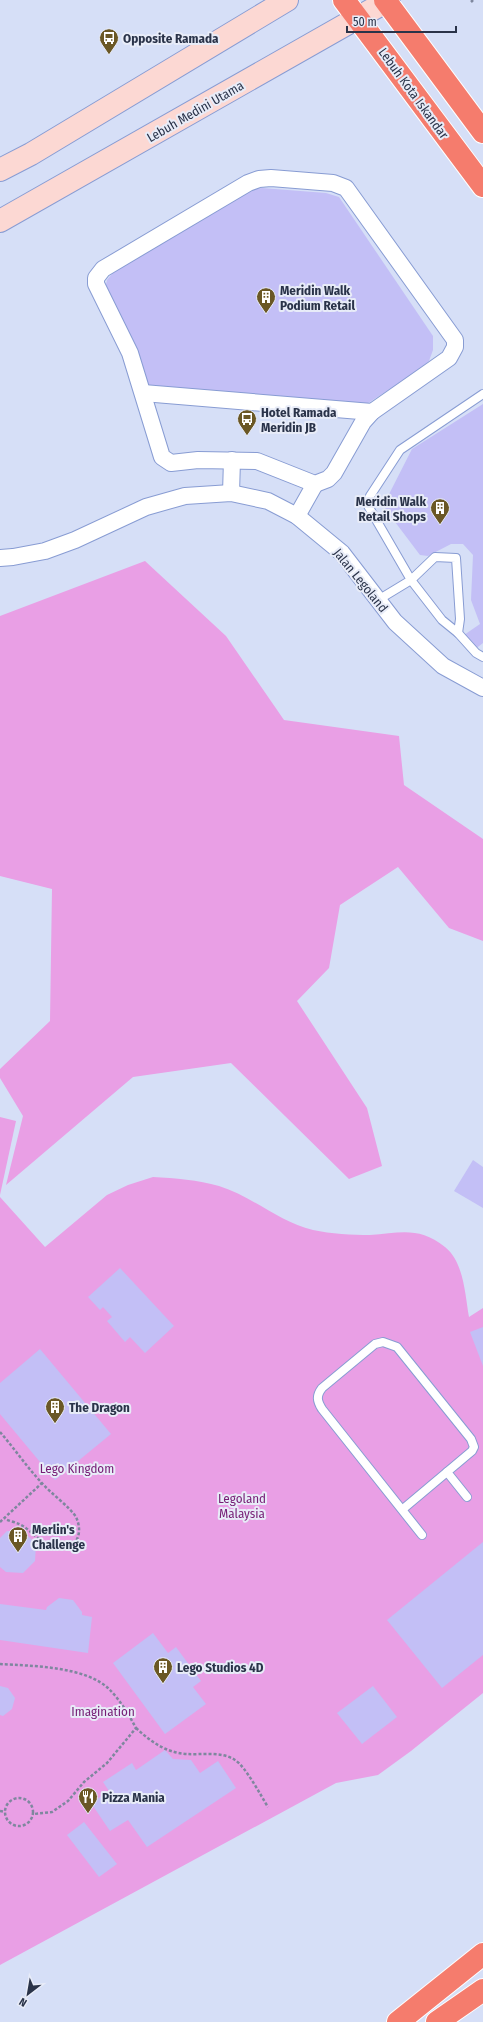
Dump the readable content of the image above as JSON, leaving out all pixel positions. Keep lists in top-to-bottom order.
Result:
{
  "streets": {
    "highway": ["Lebuh Kota Iskandar"],
    "main road": ["Lebuh Medini Utama"],
    "street": ["Jalan Legoland"]
  },
  "crossings": [
    ["Lebuh Kota Iskandar", "Lebuh Medini Utama"]
  ],
  "parks": ["Lego Kingdom", "Legoland Malaysia", "Imagination"],
  "places": {
    "bus stop": ["Opposite Ramada", "Hotel Ramada Meridin JB"],
    "building": [
      "Meridin Walk Podium Retail",
      "Meridin Walk Retail Shops",
      "The Dragon",
      "Merlin's Challenge",
      "Lego Studios 4D"
    ],
    "restaurant": ["Pizza Mania"]
  },
  "scale_bar": "50 m",
  "north": "bottom left"
}
